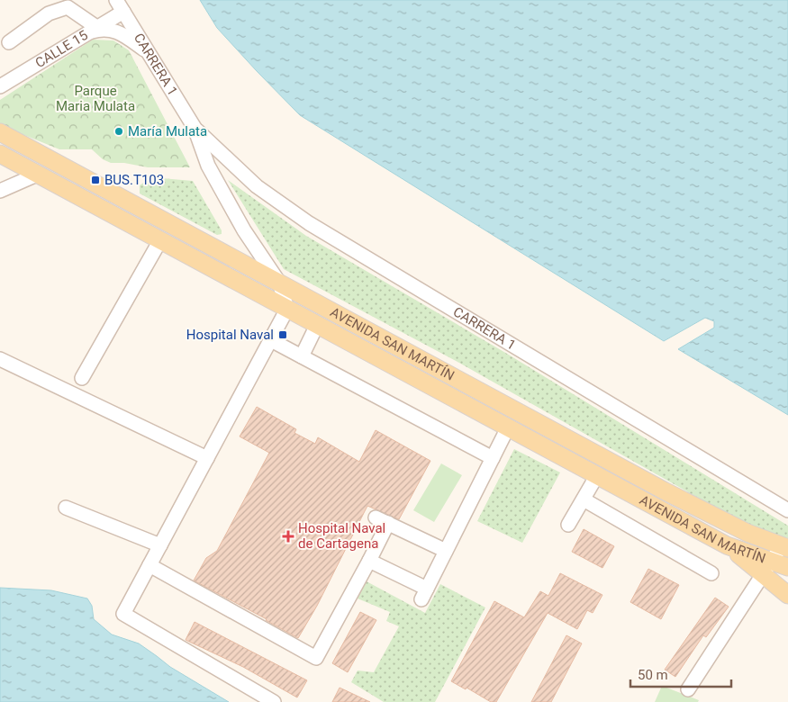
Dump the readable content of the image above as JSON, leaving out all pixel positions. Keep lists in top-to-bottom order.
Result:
{
  "streets": {
    "main road": ["AVENIDA SAN MARTÍN"],
    "street": ["CALLE 15", "CARRERA 1"]
  },
  "crossings": [
    ["CALLE 15", "CARRERA 1"],
    ["CARRERA 1", "AVENIDA SAN MARTÍN"]
  ],
  "parks": ["Parque Maria Mulata"],
  "places": {
    "other": ["María Mulata"],
    "transit": ["BUS.T103", "Hospital Naval"],
    "health": ["Hospital Naval de Cartagena"]
  },
  "scale_bar": "50 m"
}
